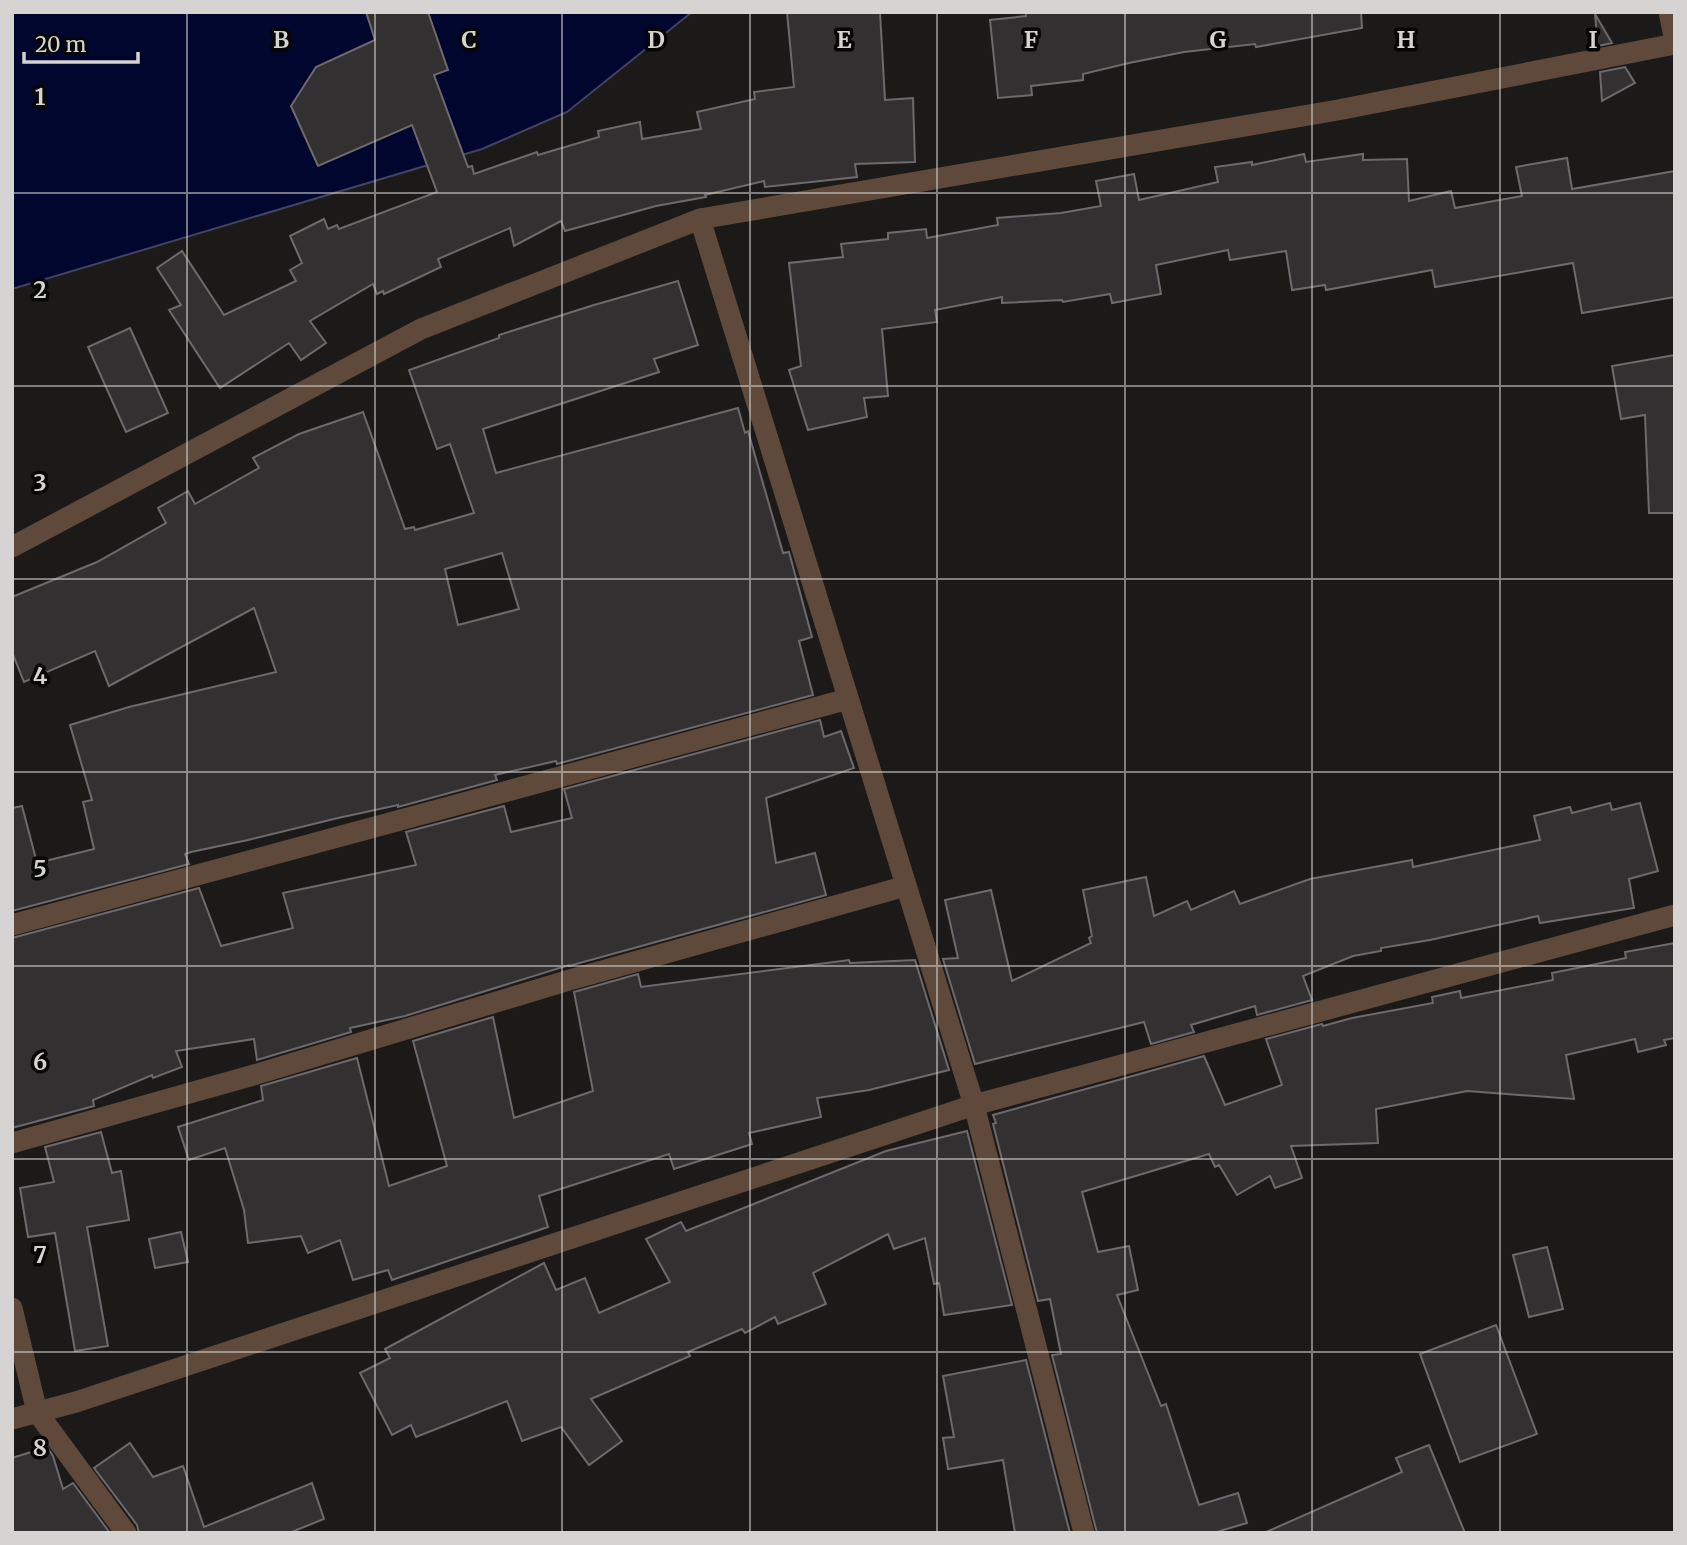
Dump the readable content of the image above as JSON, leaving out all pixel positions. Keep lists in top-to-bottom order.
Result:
{
  "scale_bar": "20 m",
  "grid": {
    "columns": [
      "B",
      "C",
      "D",
      "E",
      "F",
      "G",
      "H",
      "I"
    ],
    "rows": [
      "1",
      "2",
      "3",
      "4",
      "5",
      "6",
      "7",
      "8"
    ]
  }
}
